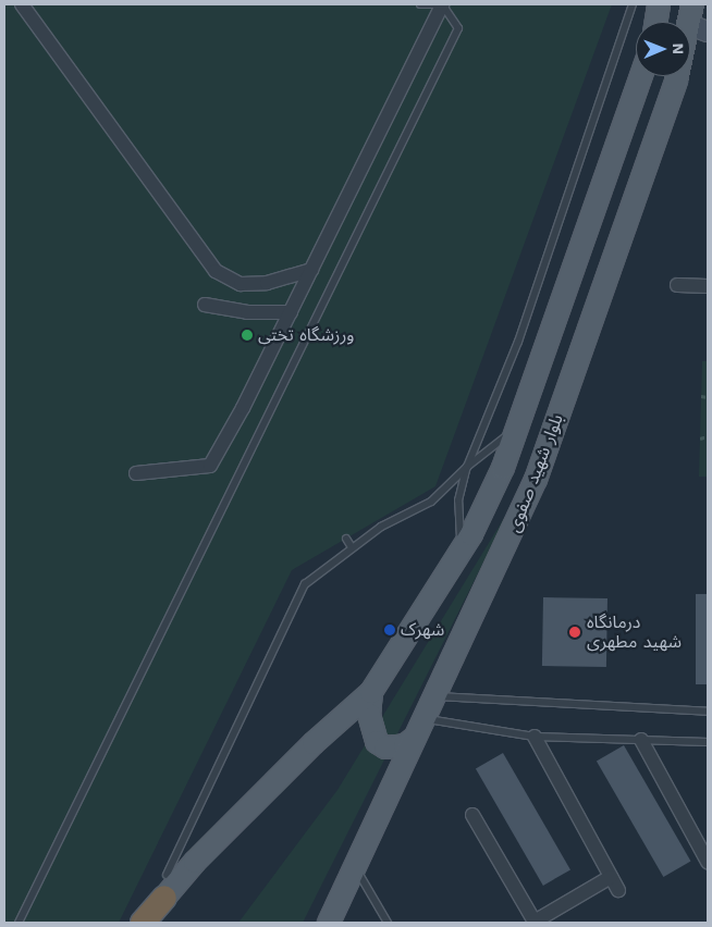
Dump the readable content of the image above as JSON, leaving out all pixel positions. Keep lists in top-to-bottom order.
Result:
{
  "streets": {
    "main road": ["بلوار شهید صفوی"]
  },
  "places": ["ورزشگاه تختی", "شهرک", "درمانگاه شهید مطهری"],
  "north": "right"
}
